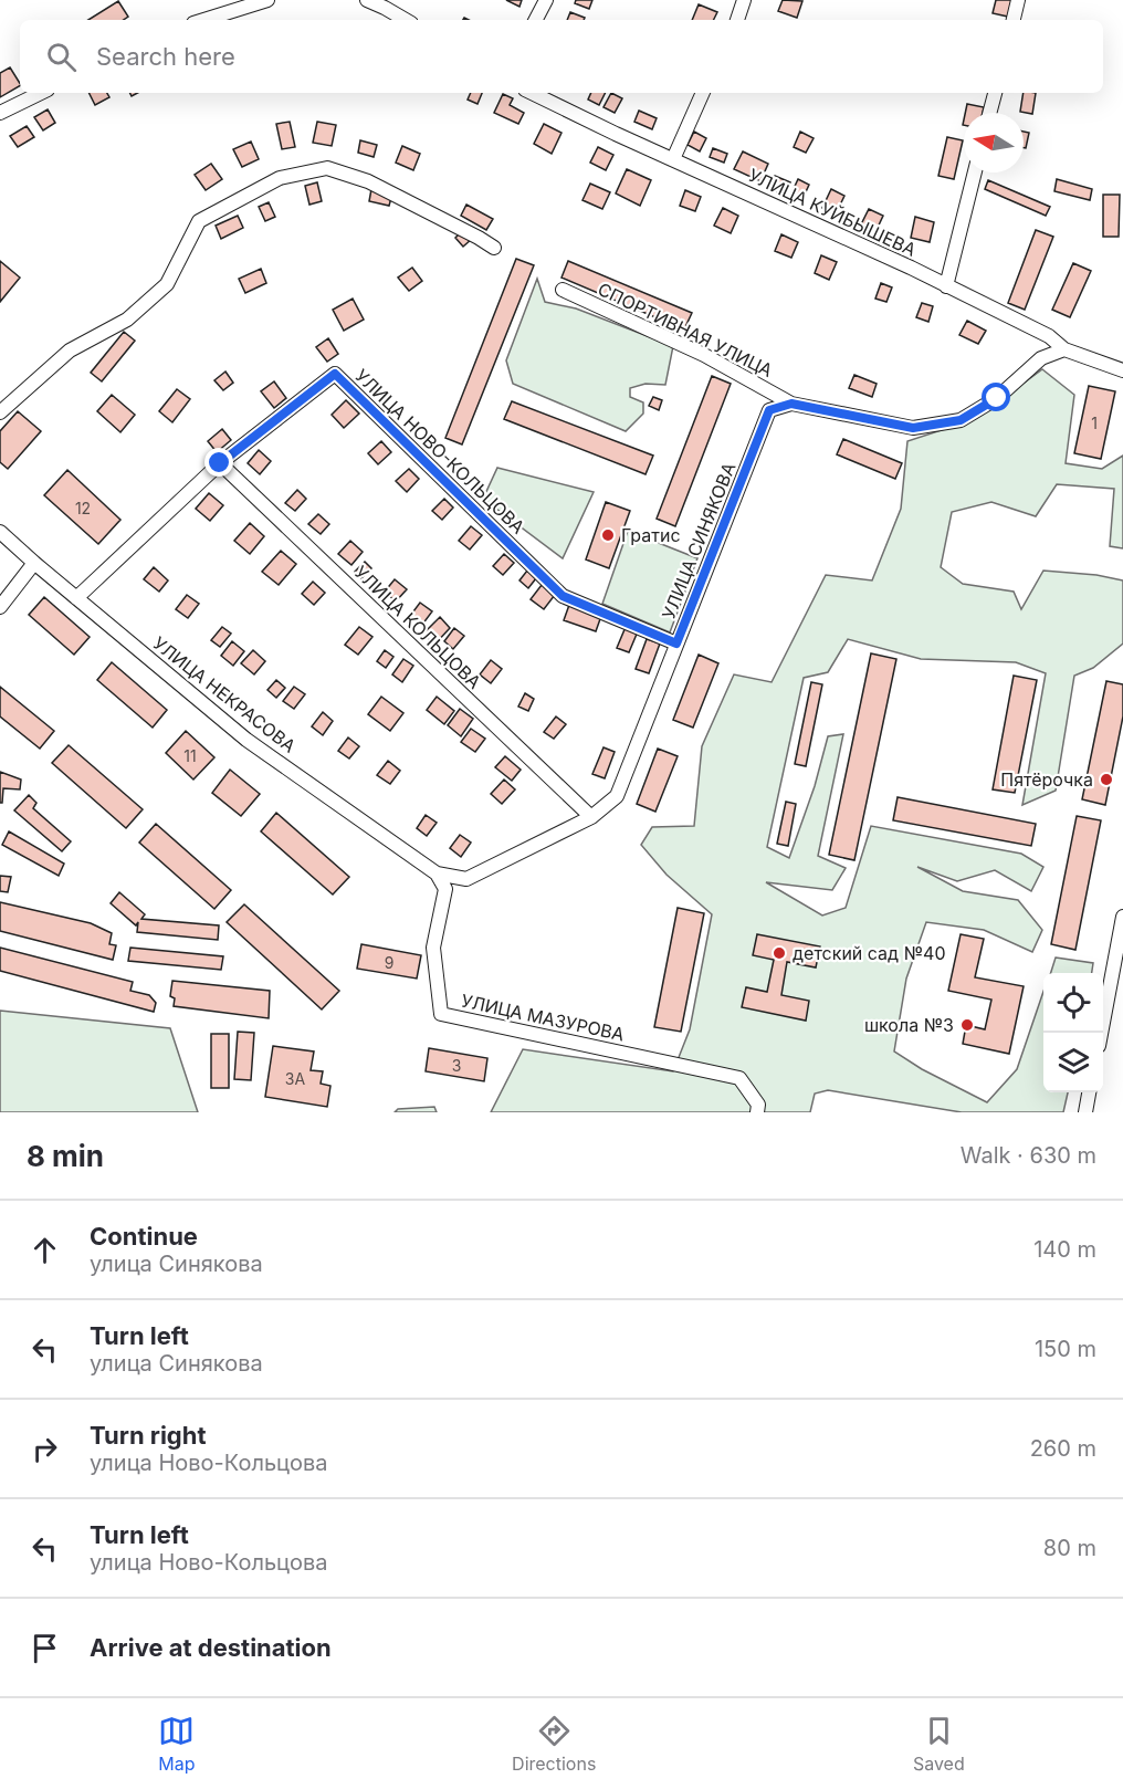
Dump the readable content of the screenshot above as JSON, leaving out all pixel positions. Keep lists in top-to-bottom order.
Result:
{
  "streets": {
    "street": [
      "УЛИЦА КУЙБЫШЕВА",
      "СПОРТИВНАЯ УЛИЦА",
      "УЛИЦА НОВО-КОЛЬЦОВА",
      "УЛИЦА СИНЯКОВА",
      "УЛИЦА КОЛЬЦОВА",
      "УЛИЦА НЕКРАСОВА",
      "УЛИЦА МАЗУРОВА"
    ]
  },
  "crossings": [
    ["СПОРТИВНАЯ УЛИЦА", "УЛИЦА СИНЯКОВА"],
    ["УЛИЦА НОВО-КОЛЬЦОВА", "УЛИЦА СИНЯКОВА"],
    ["УЛИЦА НОВО-КОЛЬЦОВА", "УЛИЦА КОЛЬЦОВА"],
    ["УЛИЦА НОВО-КОЛЬЦОВА", "УЛИЦА НЕКРАСОВА"],
    ["УЛИЦА СИНЯКОВА", "УЛИЦА КОЛЬЦОВА"],
    ["УЛИЦА СИНЯКОВА", "УЛИЦА НЕКРАСОВА"],
    ["УЛИЦА СИНЯКОВА", "УЛИЦА МАЗУРОВА"],
    ["УЛИЦА НЕКРАСОВА", "УЛИЦА МАЗУРОВА"]
  ],
  "places": [
    "Гратис",
    "Пятёрочка",
    "детский сад №40",
    "школа №3"
  ],
  "house_numbers": [
    "1",
    "12",
    "11",
    "9",
    "3",
    "3А"
  ],
  "north": "left",
  "page": {
    "search": "Search here",
    "heading": ["8 min", "Walk · 630 m"],
    "list": [
      ["Continue", "улица Синякова", "140 m"],
      ["Turn left", "улица Синякова", "150 m"],
      ["Turn right", "улица Ново-Кольцова", "260 m"],
      ["Turn left", "улица Ново-Кольцова", "80 m"],
      "Arrive at destination"
    ],
    "nav": ["Map", "Directions", "Saved"]
  }
}
